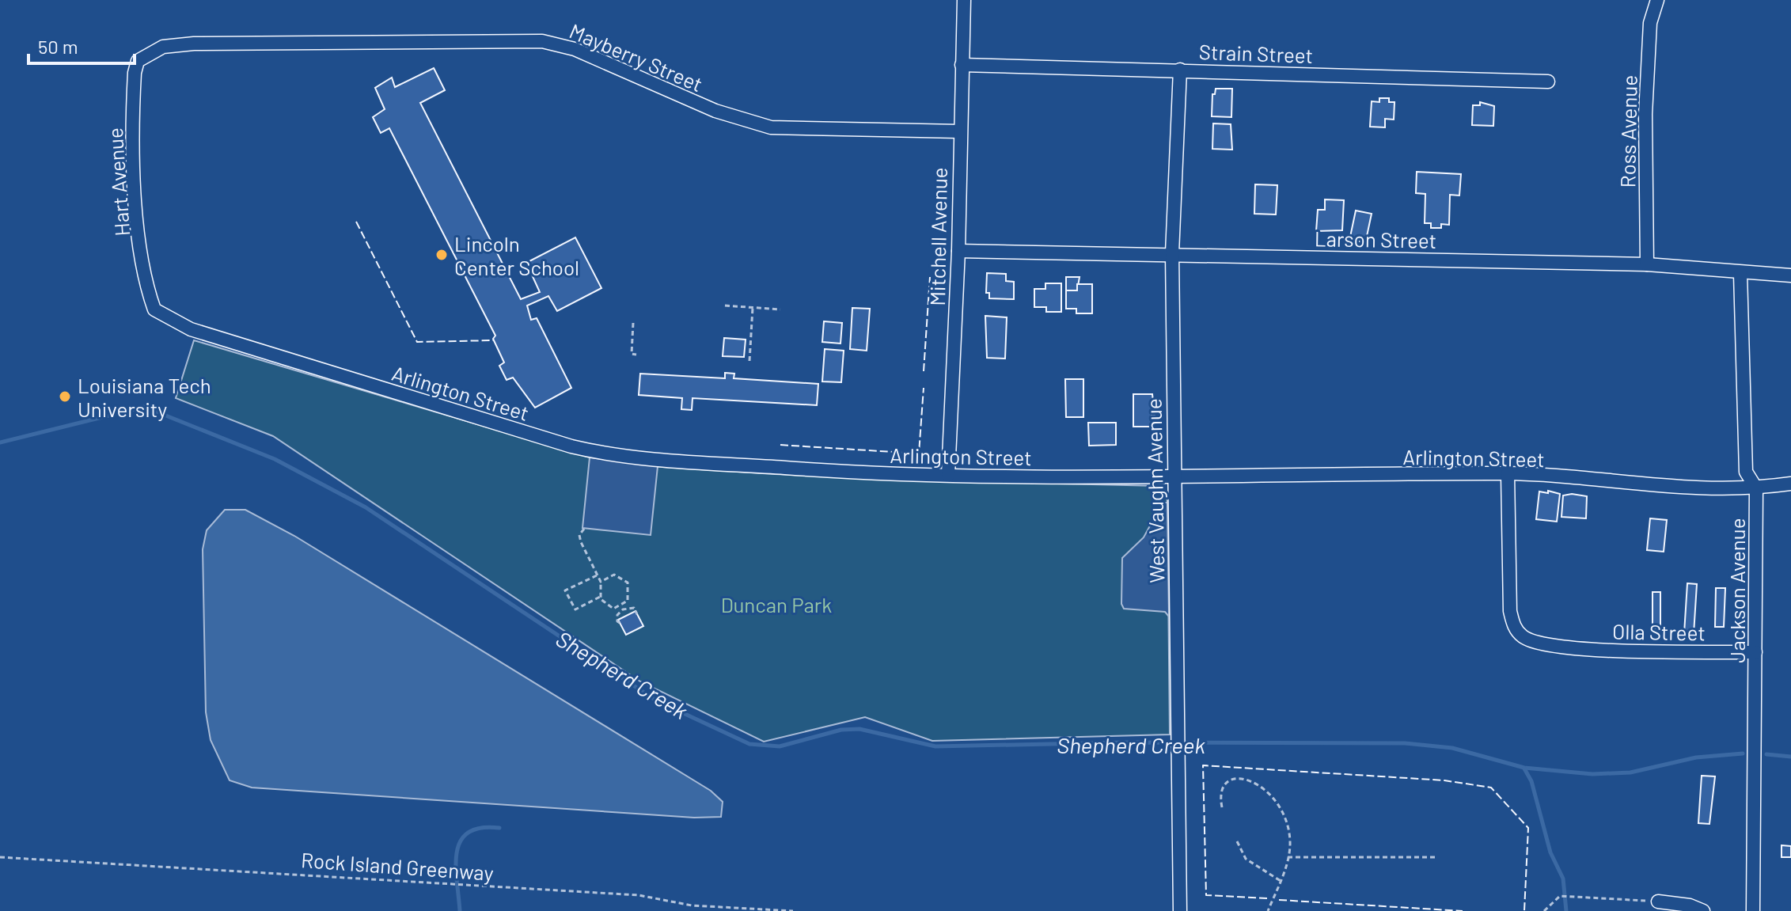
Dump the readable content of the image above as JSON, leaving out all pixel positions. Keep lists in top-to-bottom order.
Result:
{
  "streets": {
    "street": [
      "Strain Street",
      "Mayberry Street",
      "Ross Avenue",
      "Hart Avenue",
      "Mitchell Avenue",
      "Larson Street",
      "Arlington Street",
      "West Vaughn Avenue",
      "Jackson Avenue",
      "Olla Street"
    ],
    "path": ["Rock Island Greenway"]
  },
  "crossings": [
    ["Strain Street", "Mitchell Avenue"],
    ["Strain Street", "West Vaughn Avenue"],
    ["Mayberry Street", "Hart Avenue"],
    ["Mayberry Street", "Mitchell Avenue"],
    ["Ross Avenue", "Larson Street"],
    ["Hart Avenue", "Arlington Street"],
    ["Mitchell Avenue", "Larson Street"],
    ["Mitchell Avenue", "Arlington Street"],
    ["Larson Street", "West Vaughn Avenue"],
    ["Larson Street", "Jackson Avenue"],
    ["Arlington Street", "West Vaughn Avenue"],
    ["Arlington Street", "Jackson Avenue"],
    ["Arlington Street", "Olla Street"],
    ["Jackson Avenue", "Olla Street"]
  ],
  "water": ["Shepherd Creek"],
  "parks": ["Duncan Park"],
  "places": ["Lincoln Center School", "Louisiana Tech University"],
  "scale_bar": "50 m"
}
